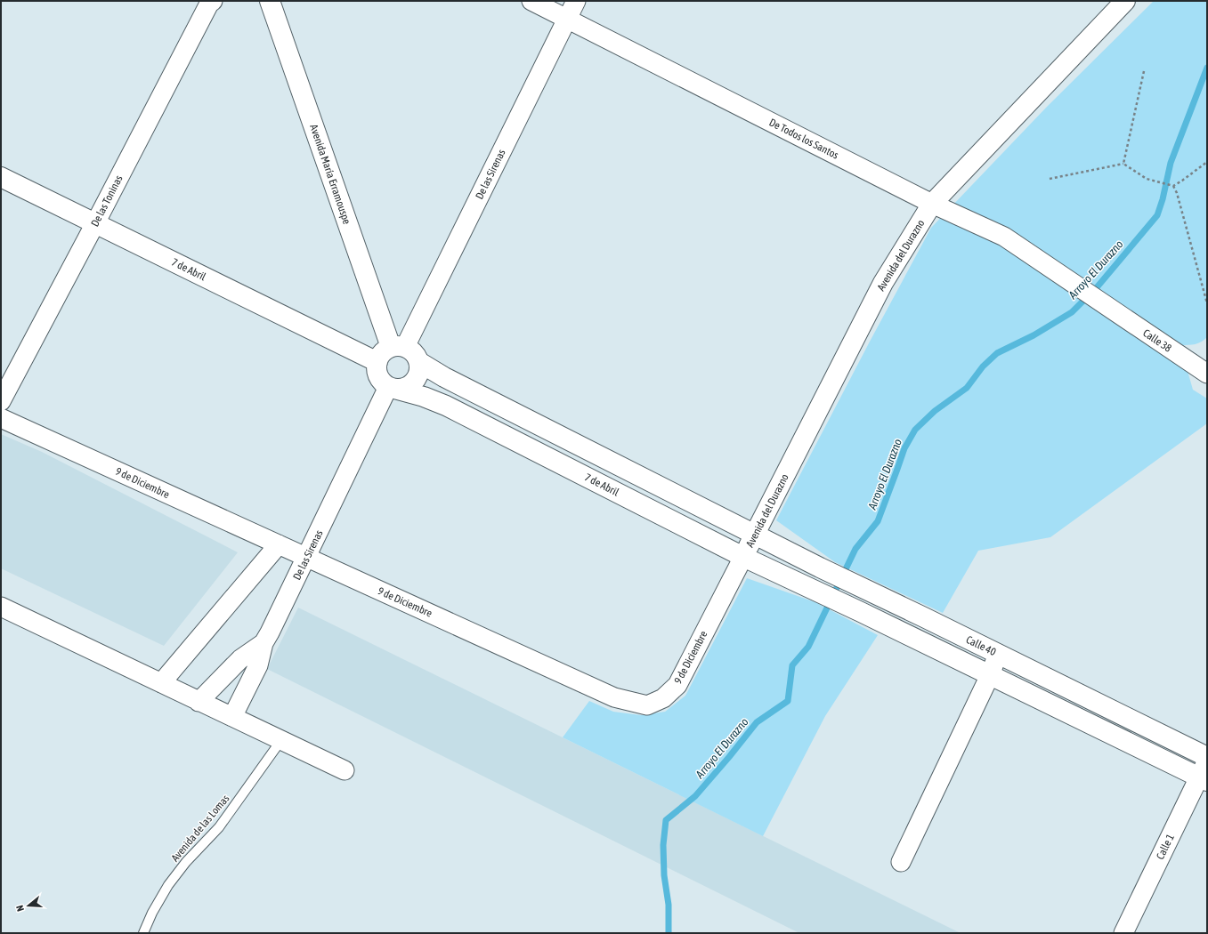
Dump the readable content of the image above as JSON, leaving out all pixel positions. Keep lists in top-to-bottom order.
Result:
{
  "streets": {
    "main road": [
      "Avenida María Erramouspe",
      "Avenida del Durazno",
      "7 de Abril",
      "Calle 40"
    ],
    "street": [
      "De Todos los Santos",
      "De las Sirenas",
      "De las Toninas",
      "Calle 38",
      "9 de Diciembre",
      "Calle 1"
    ],
    "lane": ["Avenida de las Lomas"]
  },
  "crossings": [
    ["De Todos los Santos", "De las Sirenas"],
    ["De Todos los Santos", "Avenida del Durazno"],
    ["De Todos los Santos", "Calle 38"],
    ["Avenida María Erramouspe", "De las Sirenas"],
    ["Avenida María Erramouspe", "7 de Abril"],
    ["De las Sirenas", "7 de Abril"],
    ["De las Sirenas", "9 de Diciembre"],
    ["De las Toninas", "7 de Abril"],
    ["Avenida del Durazno", "7 de Abril"],
    ["Avenida del Durazno", "9 de Diciembre"],
    ["Avenida del Durazno", "Calle 40"],
    ["7 de Abril", "9 de Diciembre"]
  ],
  "water": ["Arroyo El Durazno"],
  "north": "left"
}
